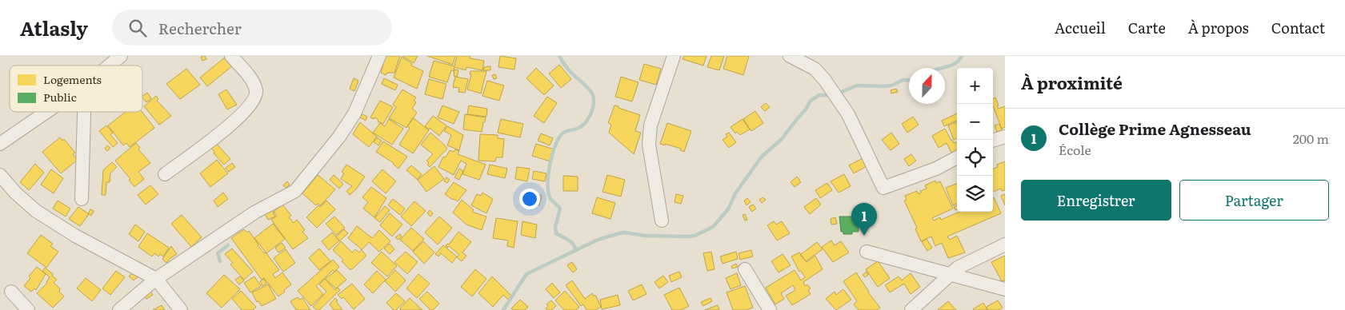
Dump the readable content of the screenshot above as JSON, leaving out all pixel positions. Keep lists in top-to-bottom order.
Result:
{
  "legend": ["Logements", "Public"],
  "north": "top",
  "page": {
    "header": "Atlasly",
    "search": "Rechercher",
    "nav": [
      "Accueil",
      "Carte",
      "À propos",
      "Contact"
    ],
    "heading": "À proximité",
    "map_buttons": ["+", "−"],
    "list": [
      {
        "mark": "1",
        "name": "Collège Prime Agnesseau",
        "note": "École",
        "value": "200 m"
      }
    ],
    "buttons": ["Enregistrer", "Partager"],
    "pins": "1"
  }
}
